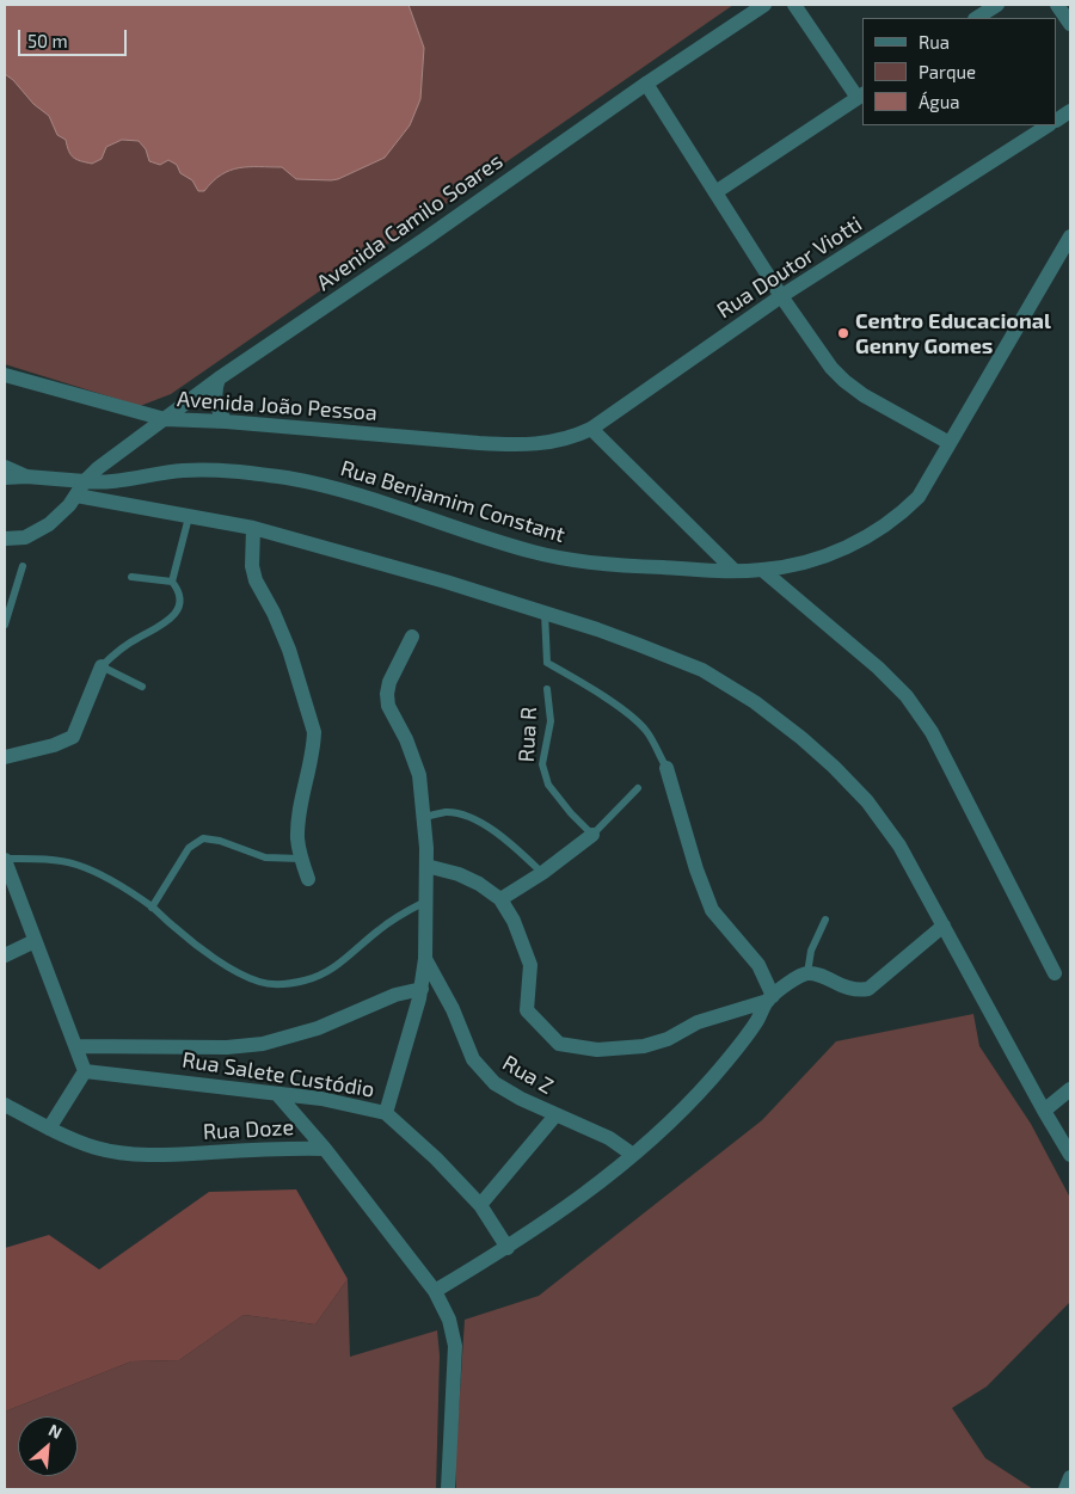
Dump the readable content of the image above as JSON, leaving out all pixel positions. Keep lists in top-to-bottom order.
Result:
{
  "streets": {
    "street": [
      "Avenida Camilo Soares",
      "Rua Doutor Viotti",
      "Avenida João Pessoa",
      "Rua Benjamim Constant",
      "Rua Salete Custódio",
      "Rua Z",
      "Rua Doze"
    ],
    "lane": ["Rua R"]
  },
  "crossings": [
    ["Avenida Camilo Soares", "Avenida João Pessoa"],
    ["Avenida Camilo Soares", "Rua Benjamim Constant"],
    ["Rua Doutor Viotti", "Avenida João Pessoa"]
  ],
  "places": ["Centro Educacional Genny Gomes"],
  "legend": ["Rua", "Parque", "Água"],
  "scale_bar": "50 m",
  "north": "top right"
}
